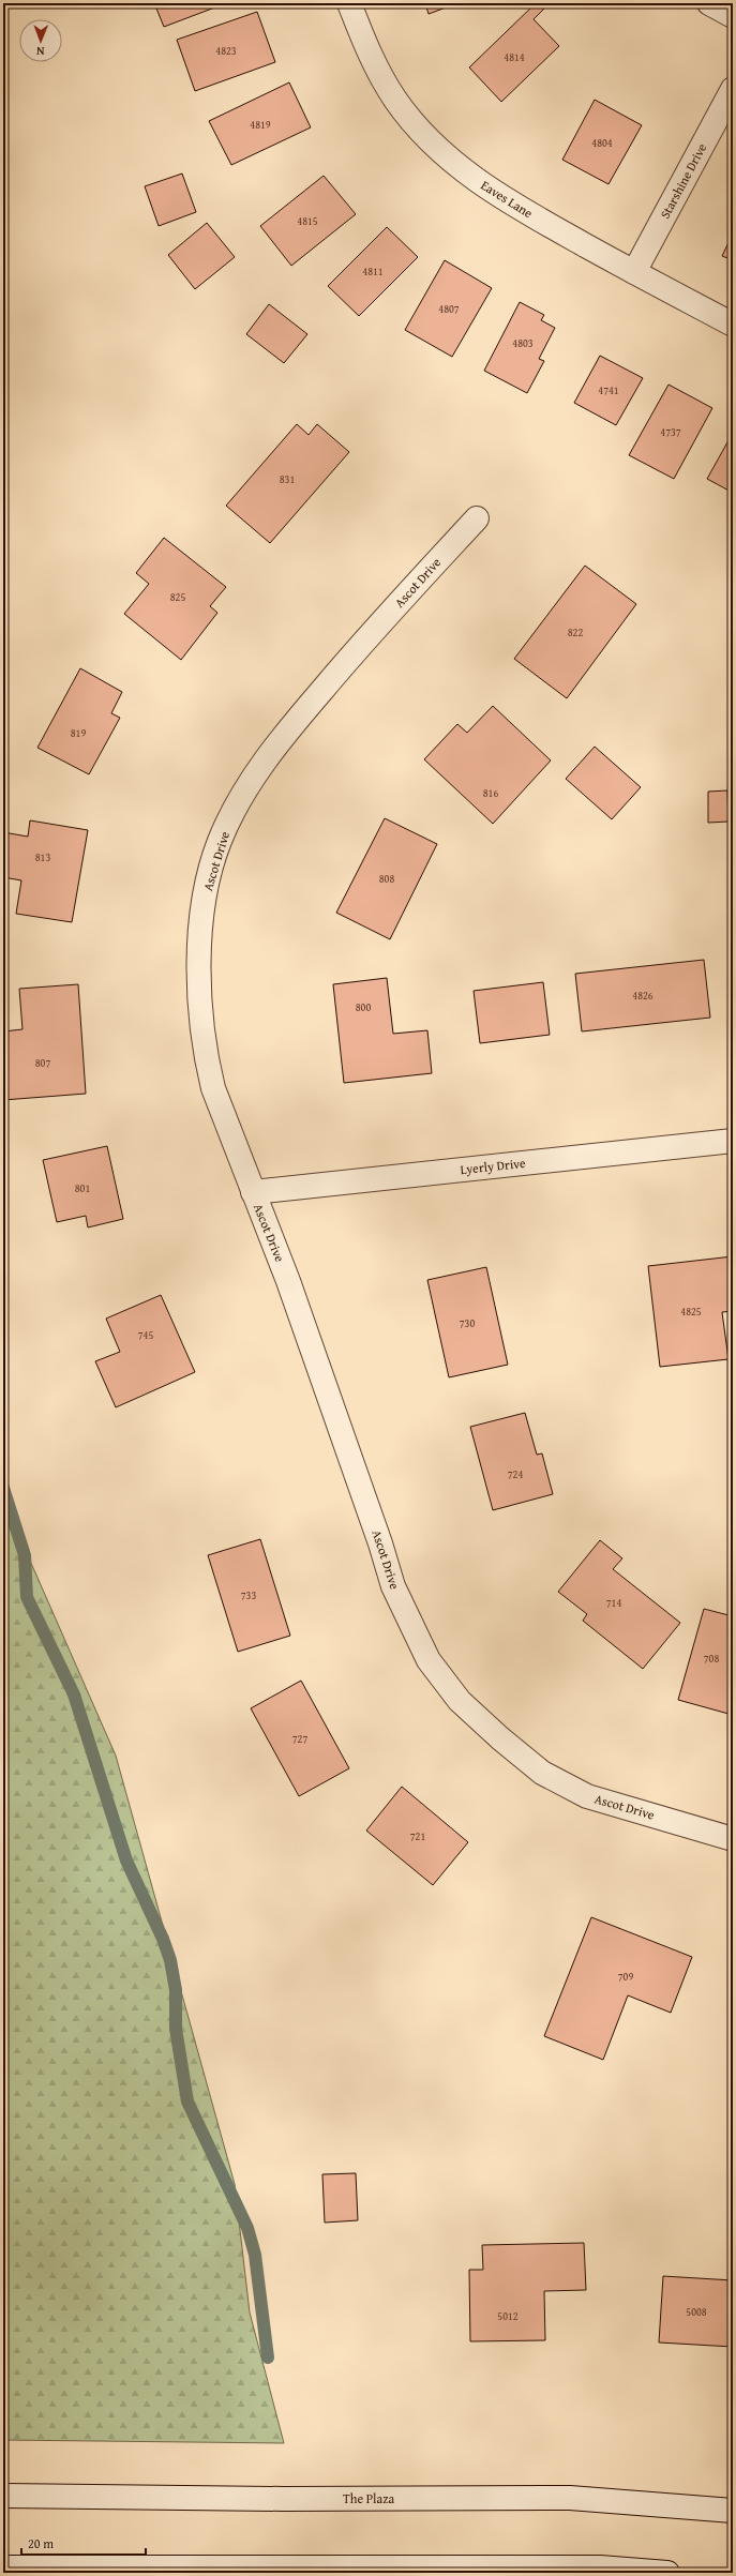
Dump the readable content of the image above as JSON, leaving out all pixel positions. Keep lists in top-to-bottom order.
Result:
{
  "streets": {
    "street": [
      "Starshine Drive",
      "Eaves Lane",
      "Ascot Drive",
      "Lyerly Drive",
      "The Plaza"
    ]
  },
  "crossings": [
    ["Starshine Drive", "Eaves Lane"],
    ["Ascot Drive", "Lyerly Drive"]
  ],
  "house_numbers": [
    "4823",
    "4814",
    "4819",
    "4804",
    "4815",
    "4811",
    "4807",
    "4803",
    "4741",
    "4737",
    "831",
    "825",
    "822",
    "819",
    "816",
    "813",
    "808",
    "4826",
    "800",
    "807",
    "801",
    "4825",
    "730",
    "745",
    "724",
    "733",
    "714",
    "708",
    "727",
    "721",
    "709",
    "5008",
    "5012"
  ],
  "scale_bar": "20 m",
  "north": "bottom"
}
